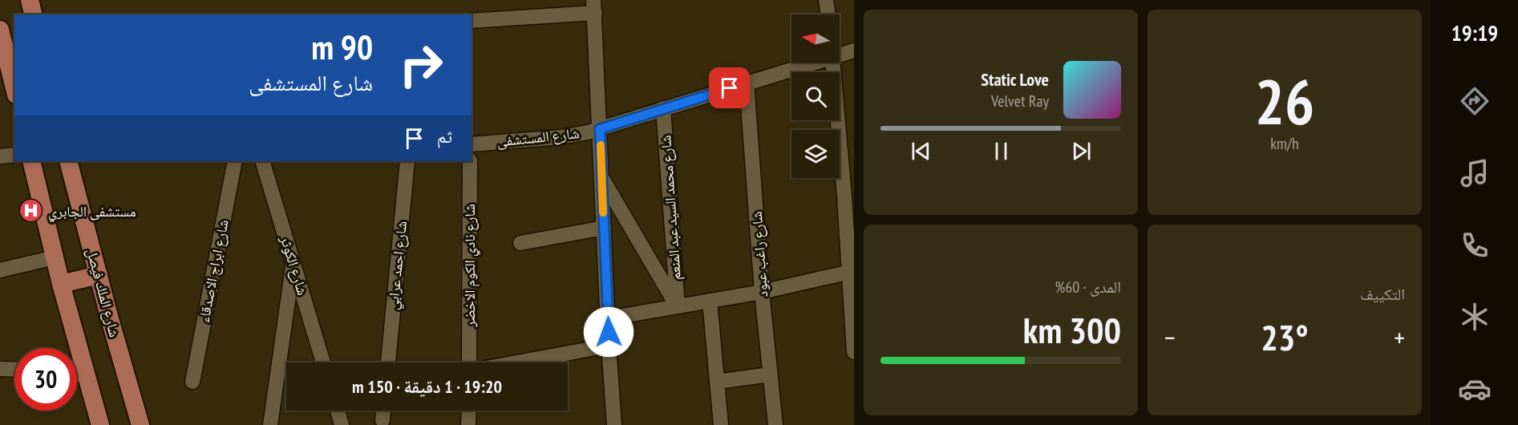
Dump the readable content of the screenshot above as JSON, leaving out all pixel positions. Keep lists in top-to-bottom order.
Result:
{
  "streets": {
    "main road": ["شارع الملك فيصل"],
    "street": [
      "شارع المستشفى",
      "شارع محمد السيد عبد المنعم",
      "شارع راغب عبود",
      "شارع الكوثر",
      "شارع احمد عرابي",
      "شارع نادي الكوم الاخضر",
      "شارع ابراج الاصدقاء"
    ]
  },
  "crossings": [
    ["شارع المستشفى", "شارع محمد السيد عبد المنعم"],
    ["شارع المستشفى", "شارع راغب عبود"]
  ],
  "places": {
    "hospital": ["مستشفى الجابري"]
  },
  "north": "left",
  "page": {
    "tabs": "19:19",
    "tile": [
      ["26", "km/h"],
      "التكييف",
      ["المدى · 60%", "300 km"]
    ],
    "turn": ["90 m", "شارع المستشفى"],
    "song": ["Static Love", "Velvet Ray"],
    "then": "ثم",
    "heat": ["−", "23°", "+"],
    "limit": "30",
    "trip": "19:20 · 1 دقيقة · 150 m"
  }
}
